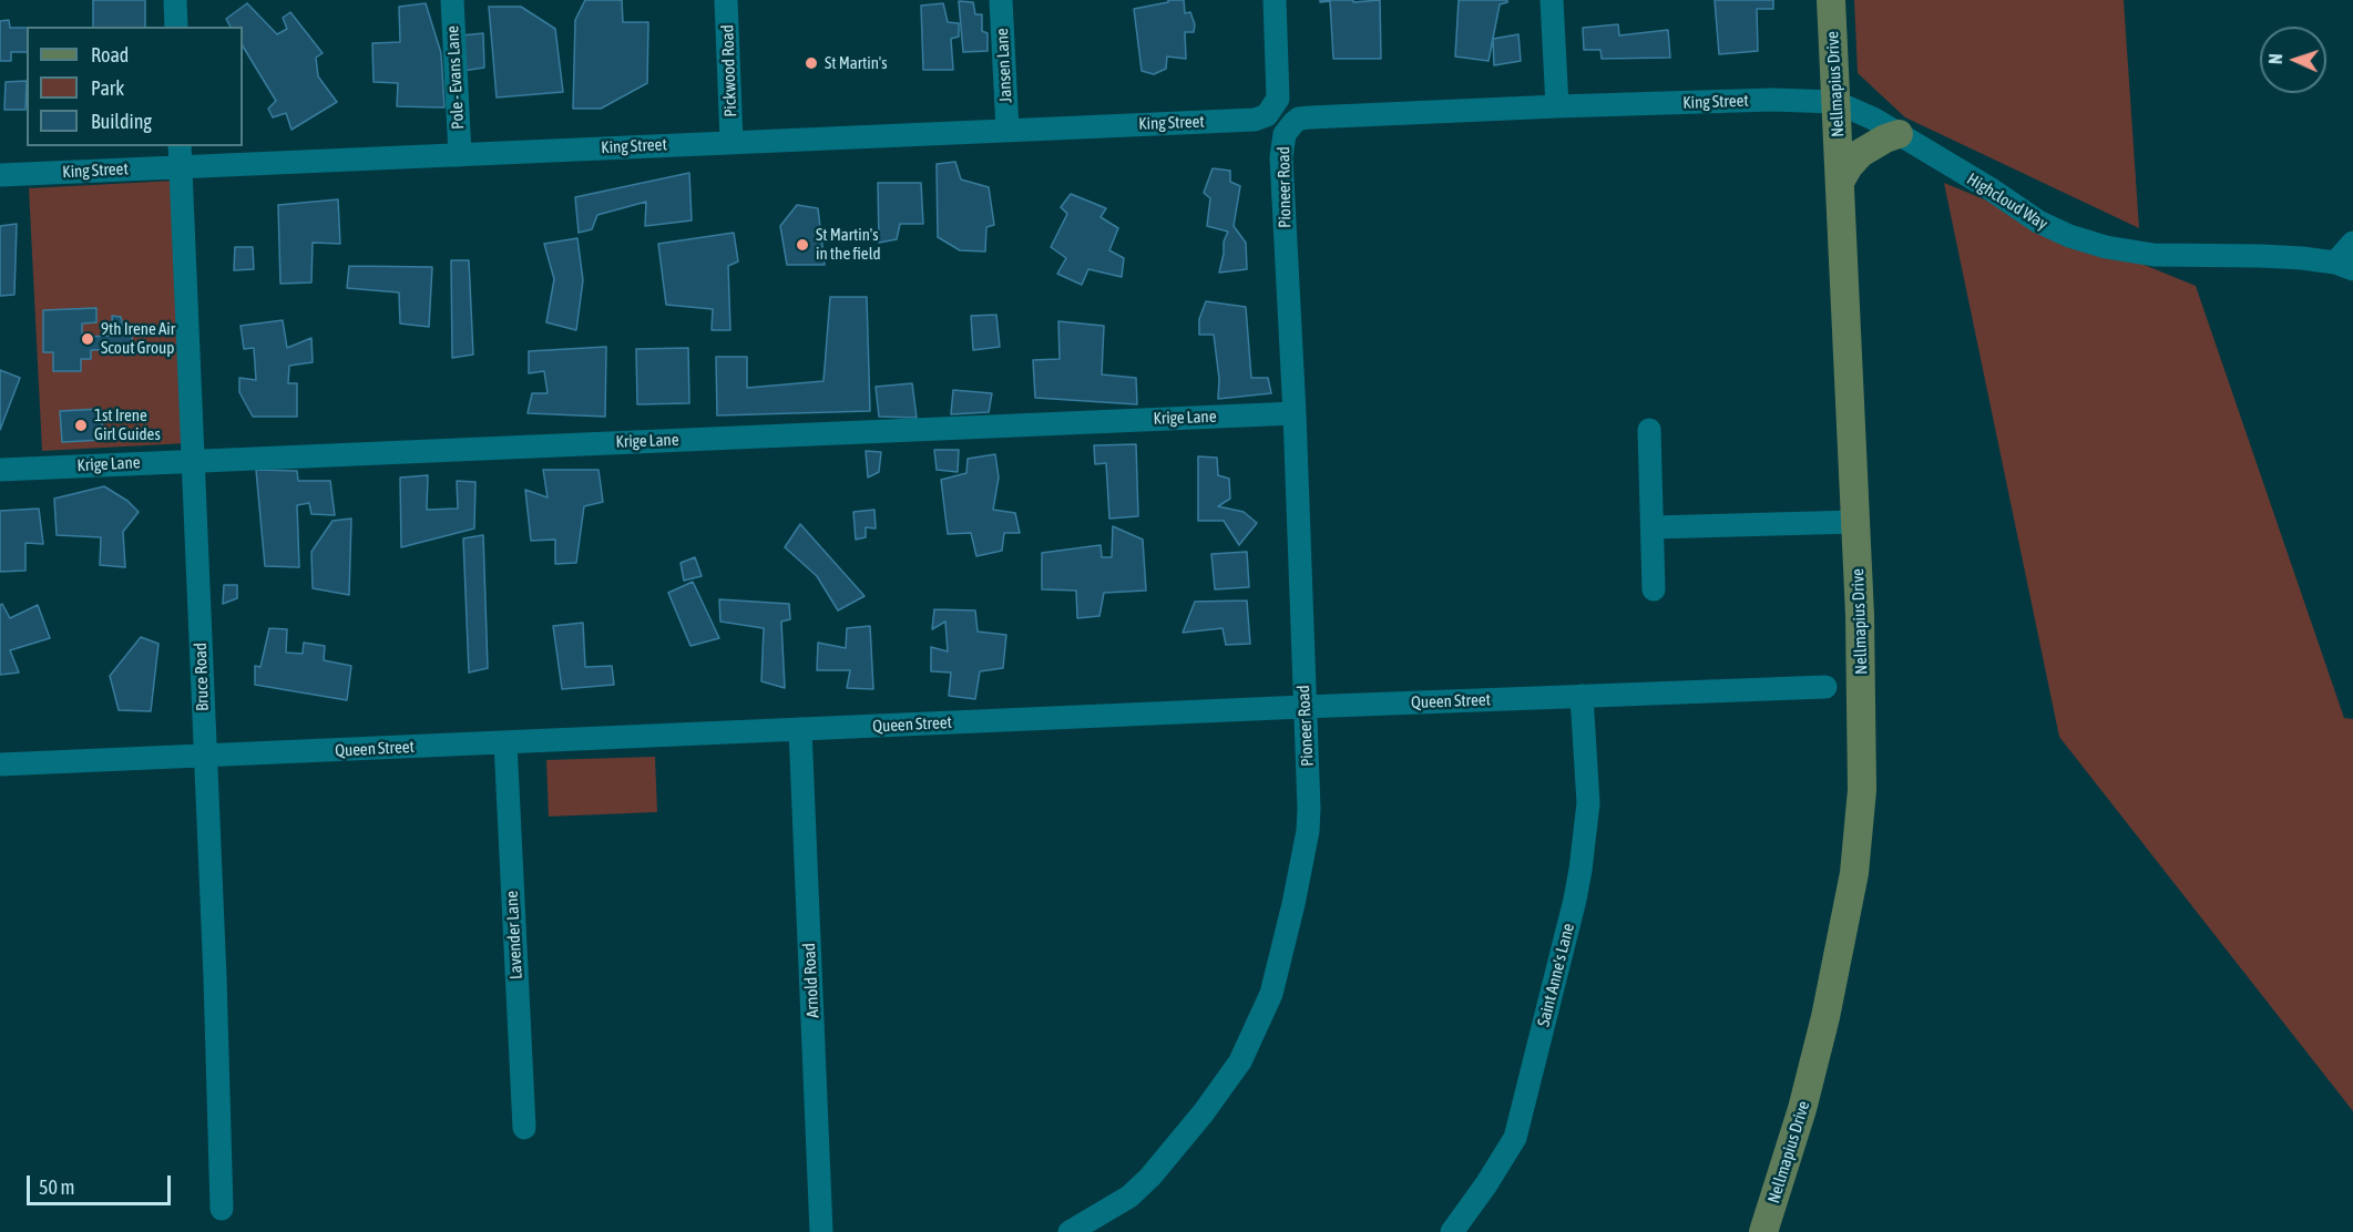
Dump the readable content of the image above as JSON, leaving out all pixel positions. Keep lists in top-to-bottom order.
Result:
{
  "streets": {
    "main road": ["Nellmapius Drive"],
    "street": [
      "Jansen Lane",
      "Pickwood Road",
      "Pole - Evans Lane",
      "King Street",
      "Pioneer Road",
      "Highcloud Way",
      "Krige Lane",
      "Bruce Road",
      "Queen Street",
      "Lavender Lane",
      "Saint Anne's Lane",
      "Arnold Road"
    ]
  },
  "crossings": [
    ["Jansen Lane", "King Street"],
    ["Pickwood Road", "King Street"],
    ["Pole - Evans Lane", "King Street"],
    ["Nellmapius Drive", "King Street"],
    ["Nellmapius Drive", "Highcloud Way"],
    ["King Street", "Pioneer Road"],
    ["King Street", "Highcloud Way"],
    ["King Street", "Bruce Road"],
    ["Pioneer Road", "Krige Lane"],
    ["Pioneer Road", "Queen Street"],
    ["Krige Lane", "Bruce Road"],
    ["Bruce Road", "Queen Street"],
    ["Queen Street", "Lavender Lane"],
    ["Queen Street", "Saint Anne's Lane"],
    ["Queen Street", "Arnold Road"]
  ],
  "places": [
    "St Martin's",
    "St Martin's in the field",
    "9th Irene Air Scout Group",
    "1st Irene Girl Guides"
  ],
  "legend": ["Road", "Park", "Building"],
  "scale_bar": "50 m",
  "north": "left"
}
